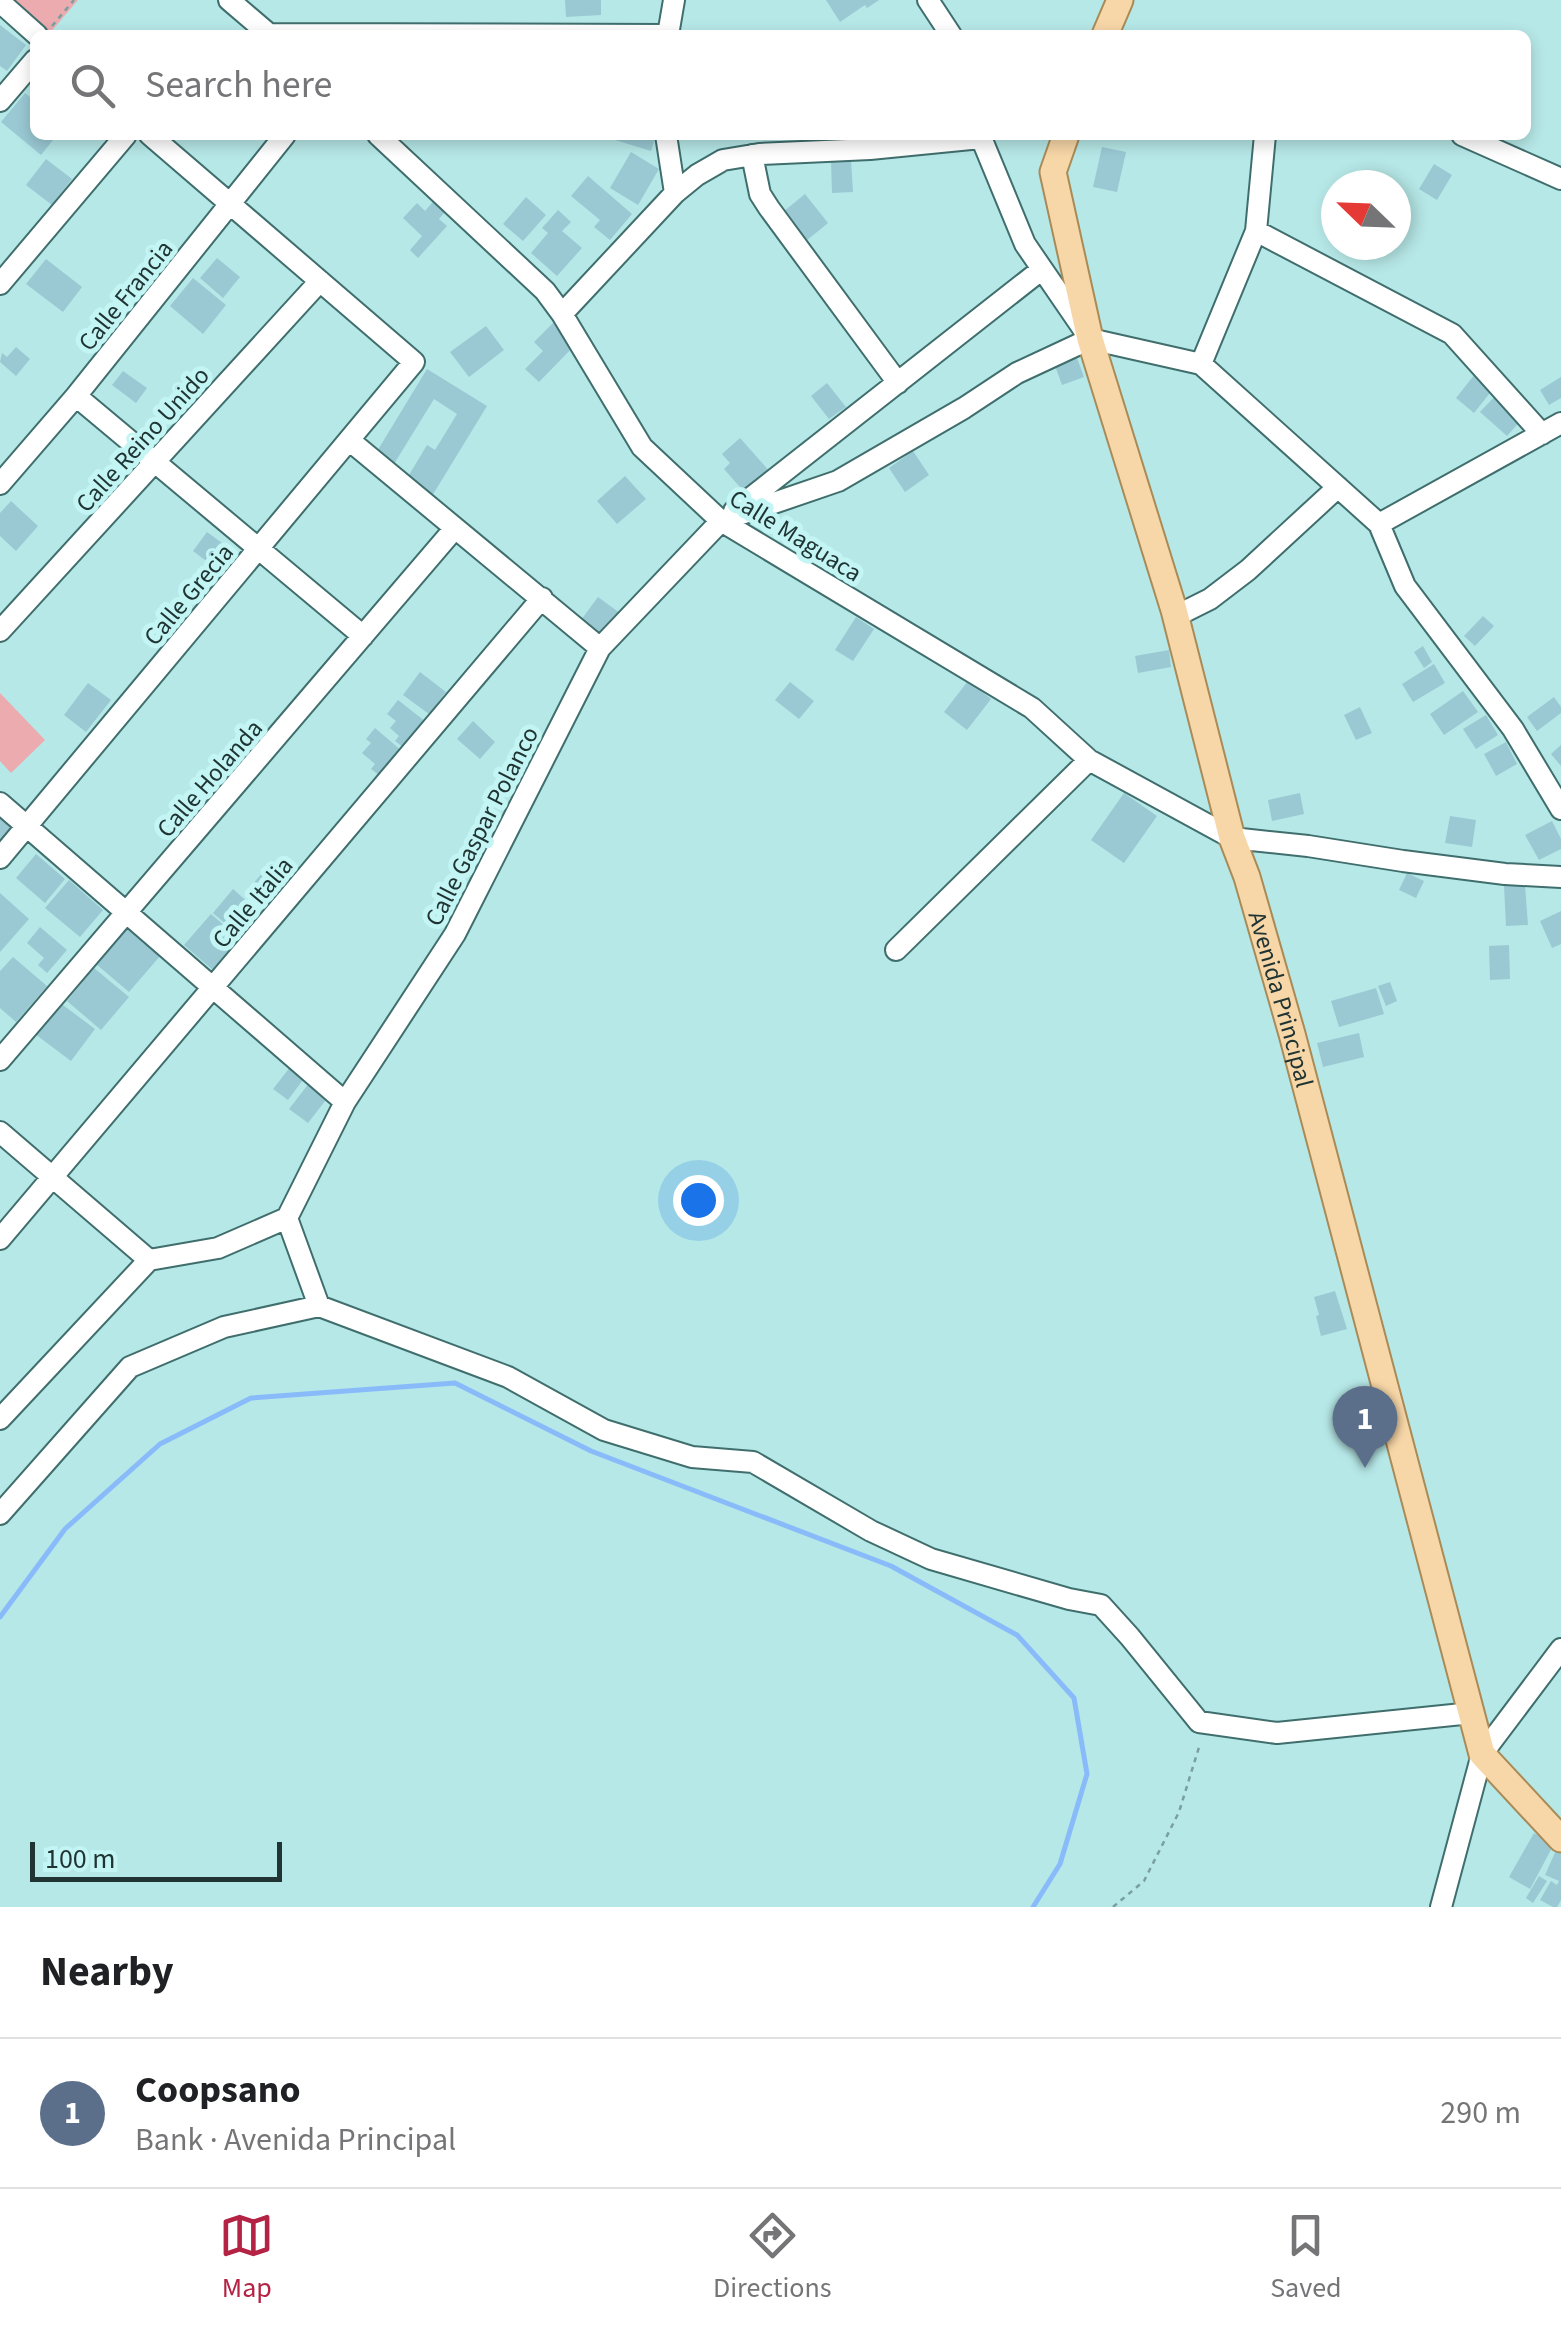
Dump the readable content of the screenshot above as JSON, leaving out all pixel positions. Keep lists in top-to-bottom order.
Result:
{
  "streets": {
    "main road": ["Avenida Principal"],
    "street": [
      "Calle Francia",
      "Calle Reino Unido",
      "Calle Maguaca",
      "Calle Grecia",
      "Calle Holanda",
      "Calle Gaspar Polanco",
      "Calle Italia"
    ]
  },
  "crossings": [
    ["Calle Reino Unido", "Calle Grecia"],
    ["Calle Maguaca", "Calle Gaspar Polanco"],
    ["Calle Maguaca", "Avenida Principal"],
    ["Calle Gaspar Polanco", "Avenida Principal"]
  ],
  "scale_bar": "100 m",
  "north": "top left",
  "page": {
    "search": "Search here",
    "pins": "1",
    "scale": "100 m",
    "heading": "Nearby",
    "list": [
      {
        "mark": "1",
        "name": "Coopsano",
        "note": "Bank · Avenida Principal",
        "value": "290 m"
      }
    ],
    "nav": ["Map", "Directions", "Saved"]
  }
}
